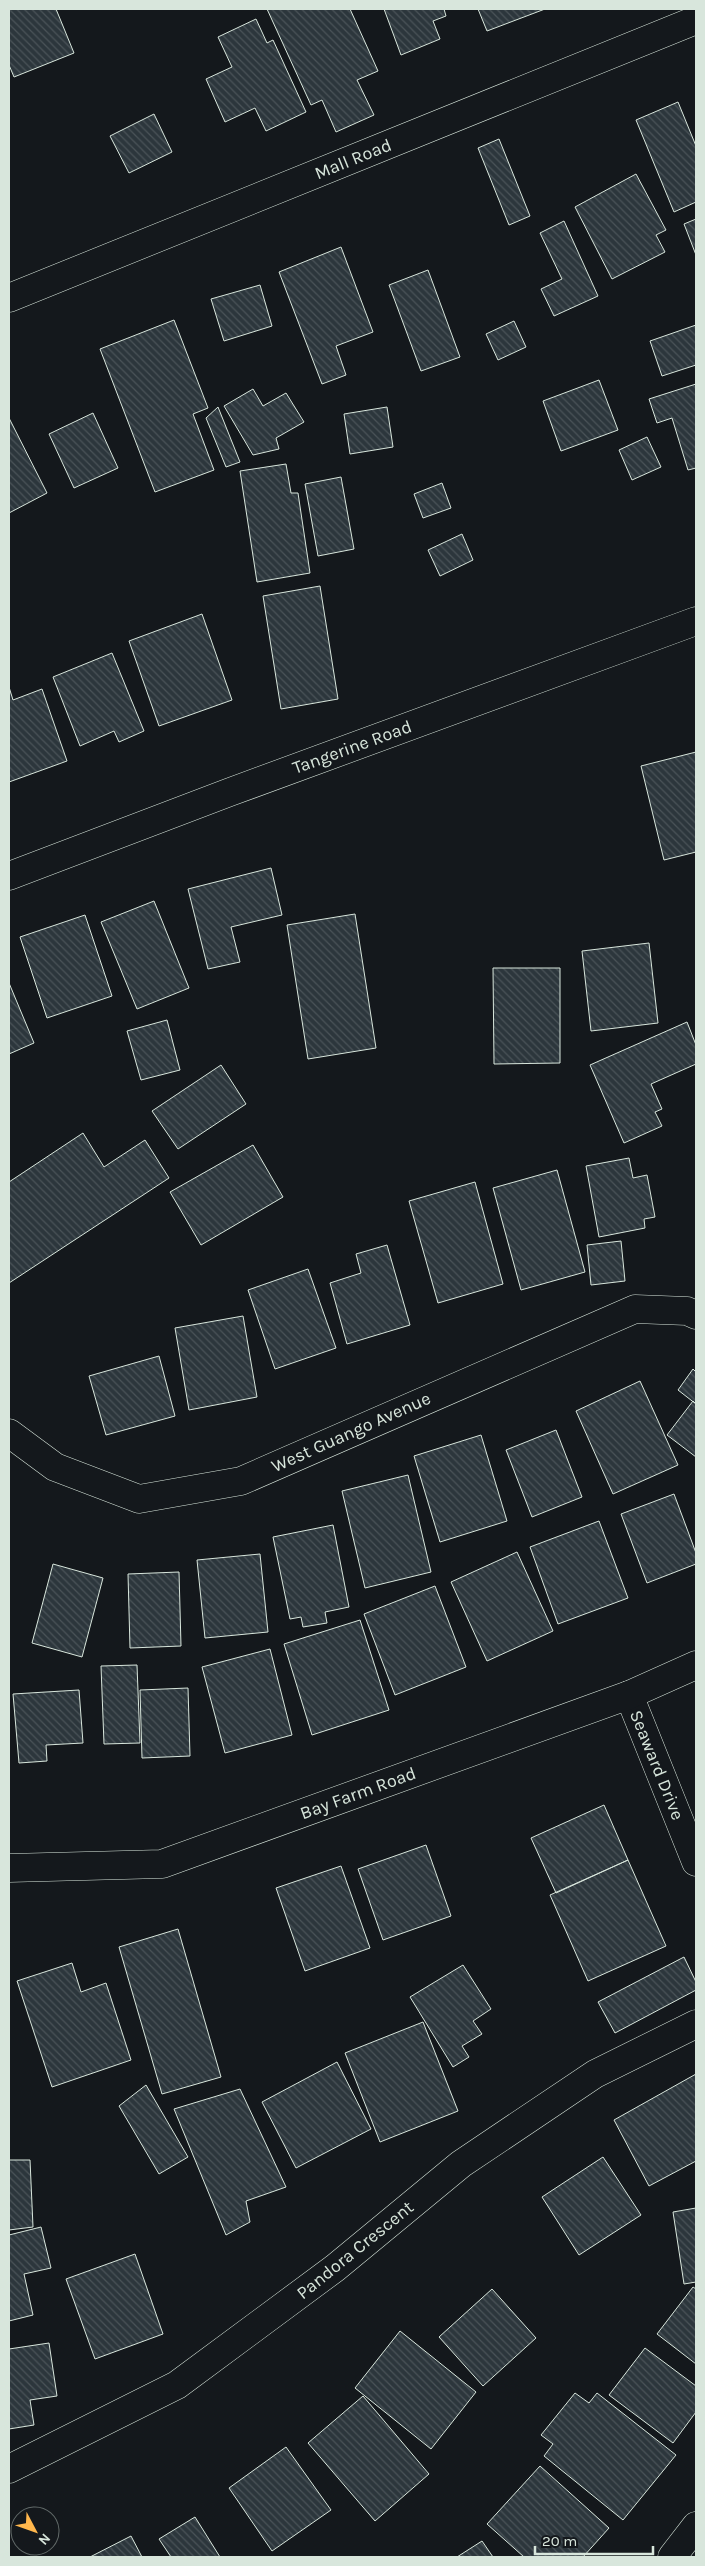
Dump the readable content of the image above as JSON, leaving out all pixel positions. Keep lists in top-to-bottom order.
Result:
{
  "streets": {
    "street": [
      "Mall Road",
      "Tangerine Road",
      "West Guango Avenue",
      "Seaward Drive",
      "Bay Farm Road",
      "Pandora Crescent"
    ]
  },
  "crossings": [
    ["Seaward Drive", "Bay Farm Road"]
  ],
  "scale_bar": "20 m",
  "north": "bottom right"
}
